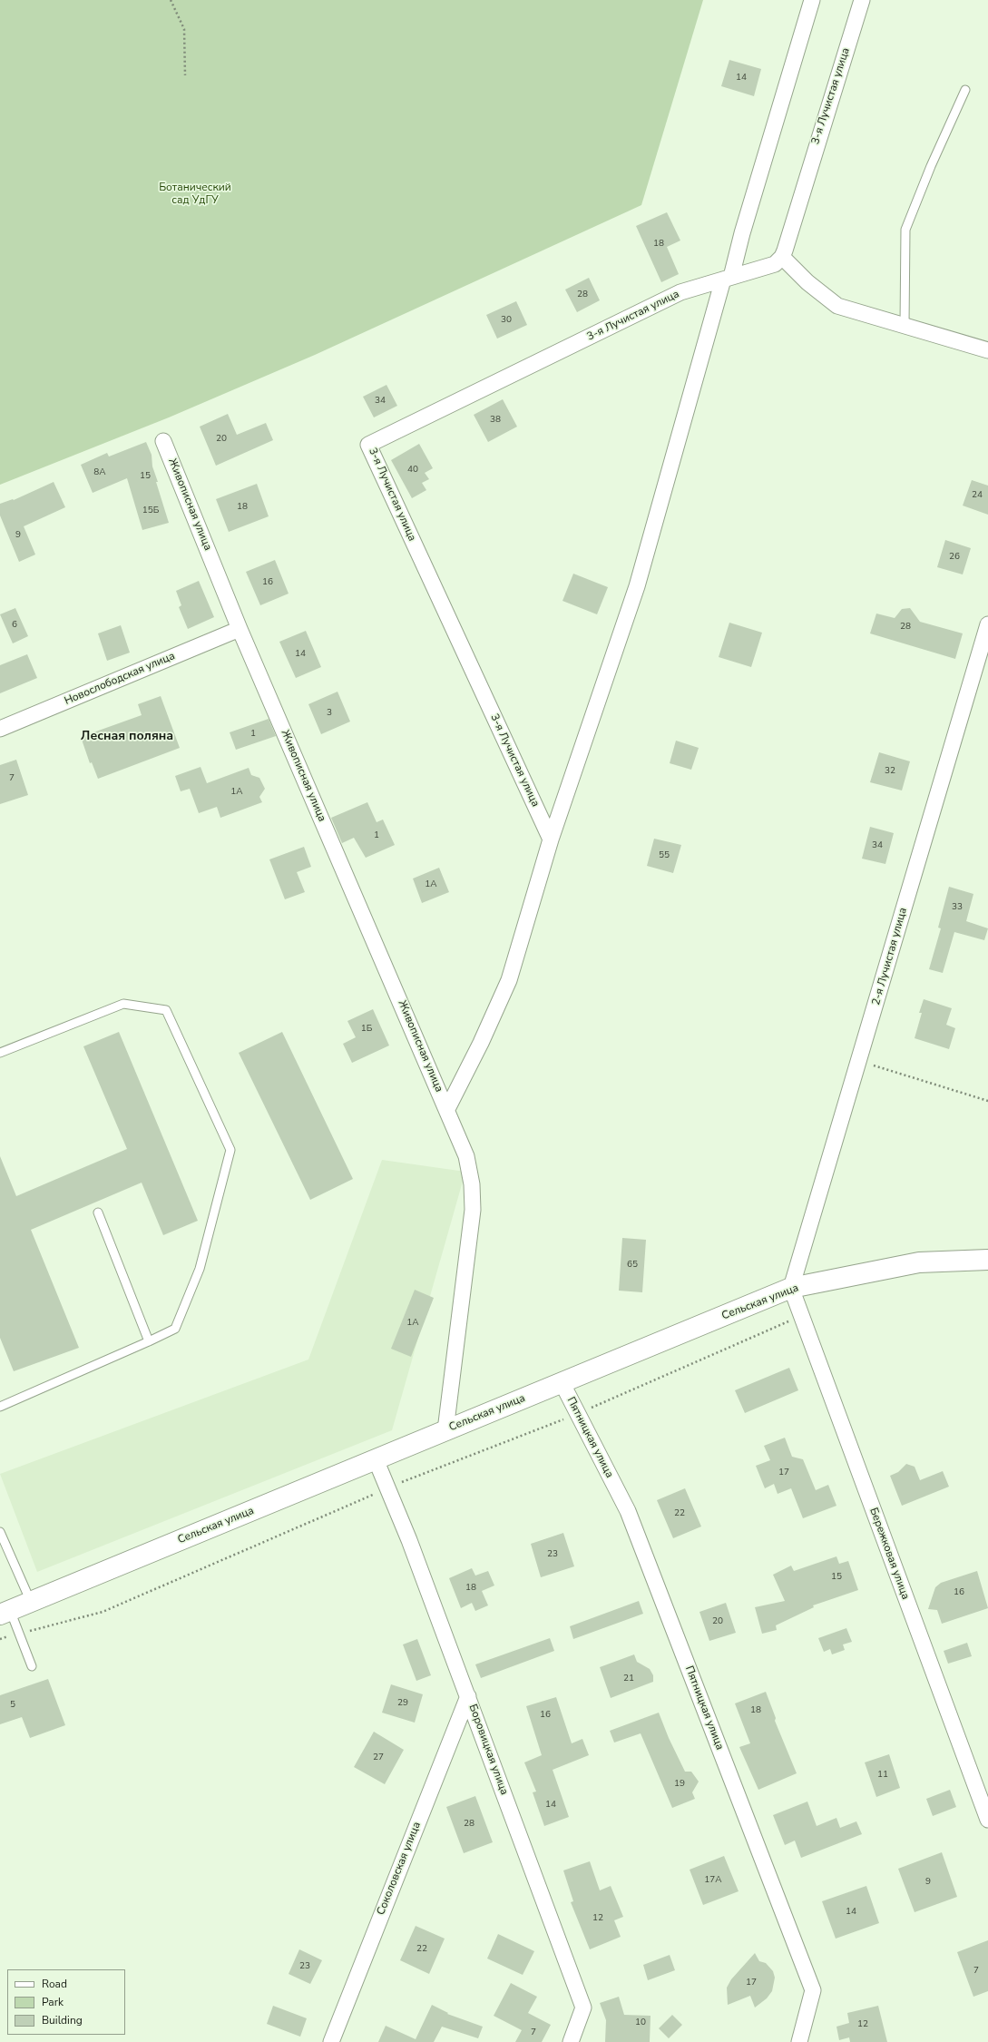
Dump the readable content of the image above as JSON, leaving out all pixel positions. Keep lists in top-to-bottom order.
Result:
{
  "streets": {
    "street": [
      "3-я Лучистая улица",
      "Живописная улица",
      "Новослободская улица",
      "2-я Лучистая улица",
      "Сельская улица",
      "Пятницкая улица",
      "Бережковая улица",
      "Боровицкая улица",
      "Соколовская улица"
    ]
  },
  "crossings": [
    ["Живописная улица", "Новослободская улица"],
    ["Живописная улица", "Сельская улица"],
    ["2-я Лучистая улица", "Сельская улица"],
    ["2-я Лучистая улица", "Бережковая улица"],
    ["Сельская улица", "Пятницкая улица"],
    ["Сельская улица", "Бережковая улица"],
    ["Сельская улица", "Боровицкая улица"],
    ["Боровицкая улица", "Соколовская улица"]
  ],
  "districts": ["Лесная поляна"],
  "parks": ["Ботанический сад УдГУ"],
  "house_numbers": [
    "14",
    "18",
    "28",
    "30",
    "34",
    "38",
    "20",
    "40",
    "8А",
    "15",
    "24",
    "18",
    "15Б",
    "9",
    "26",
    "16",
    "6",
    "28",
    "14",
    "3",
    "1",
    "32",
    "7",
    "1А",
    "1",
    "34",
    "55",
    "1А",
    "33",
    "1Б",
    "65",
    "1А",
    "17",
    "22",
    "23",
    "15",
    "18",
    "16",
    "20",
    "21",
    "29",
    "5",
    "18",
    "16",
    "27",
    "11",
    "19",
    "14",
    "28",
    "17А",
    "9",
    "14",
    "12",
    "22",
    "23",
    "7",
    "17",
    "10",
    "12",
    "7"
  ],
  "legend": ["Road", "Park", "Building"]
}
